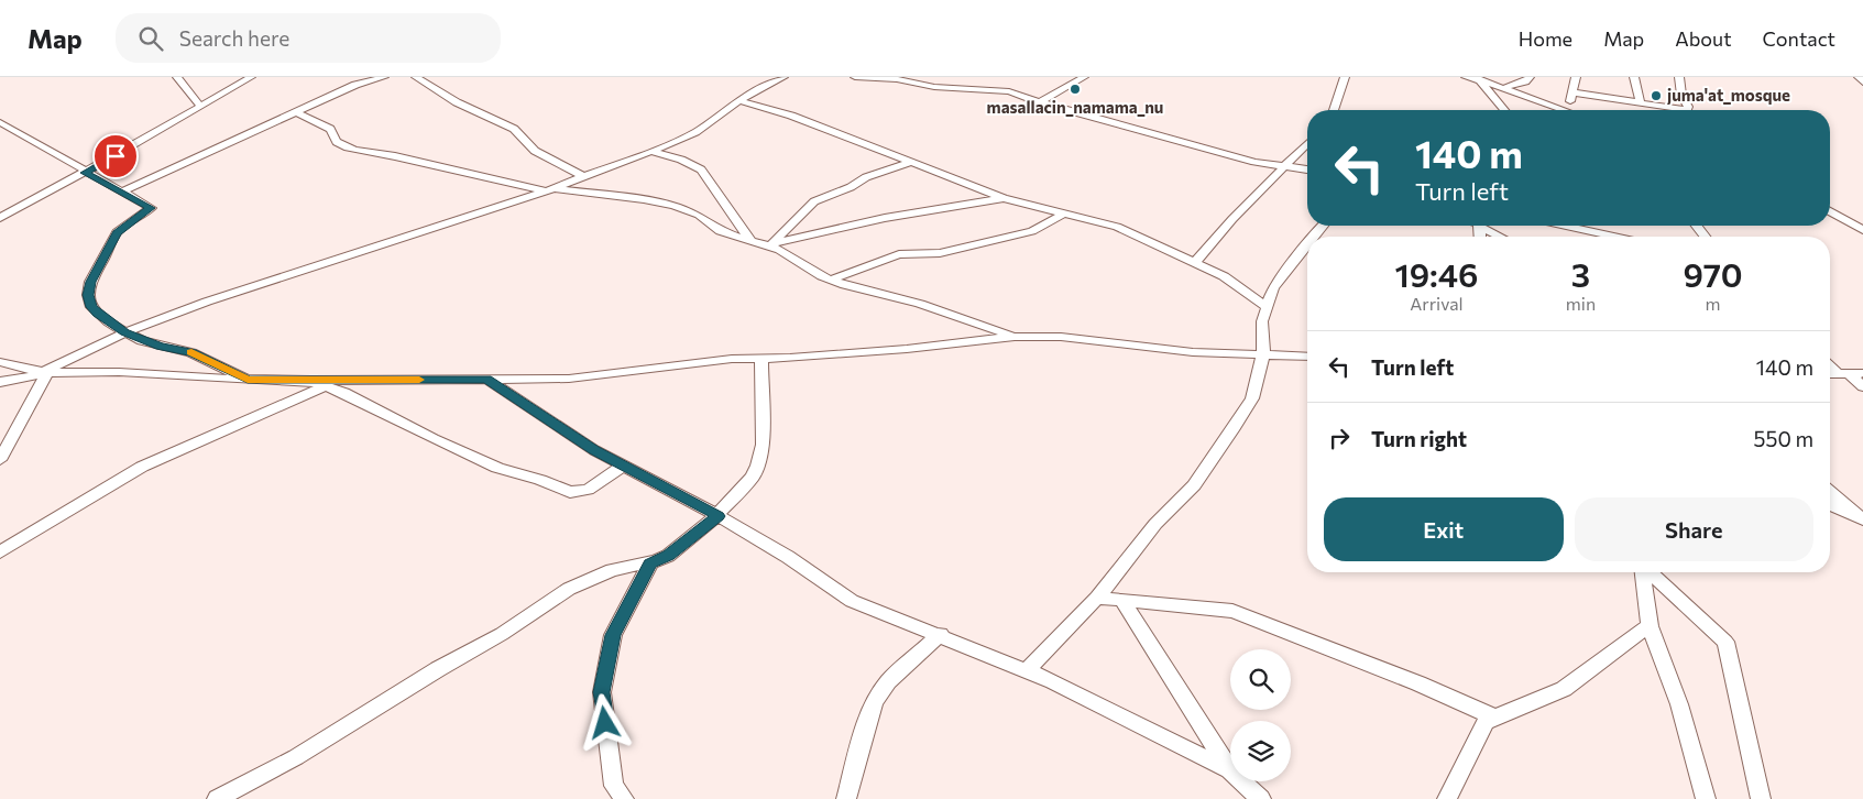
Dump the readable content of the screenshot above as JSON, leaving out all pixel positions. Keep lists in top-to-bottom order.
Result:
{
  "places": ["masallacin_namama_nu", "juma'at_mosque"],
  "page": {
    "header": "Map",
    "search": "Search here",
    "nav": [
      "Home",
      "Map",
      "About",
      "Contact"
    ],
    "turn": ["140 m", "Turn left"],
    "eta": [
      "19:46",
      "Arrival",
      "3",
      "min",
      "970",
      "m"
    ],
    "list": [
      {
        "name": "Turn left",
        "value": "140 m"
      },
      {
        "name": "Turn right",
        "value": "550 m"
      }
    ],
    "buttons": ["Exit", "Share"]
  }
}
